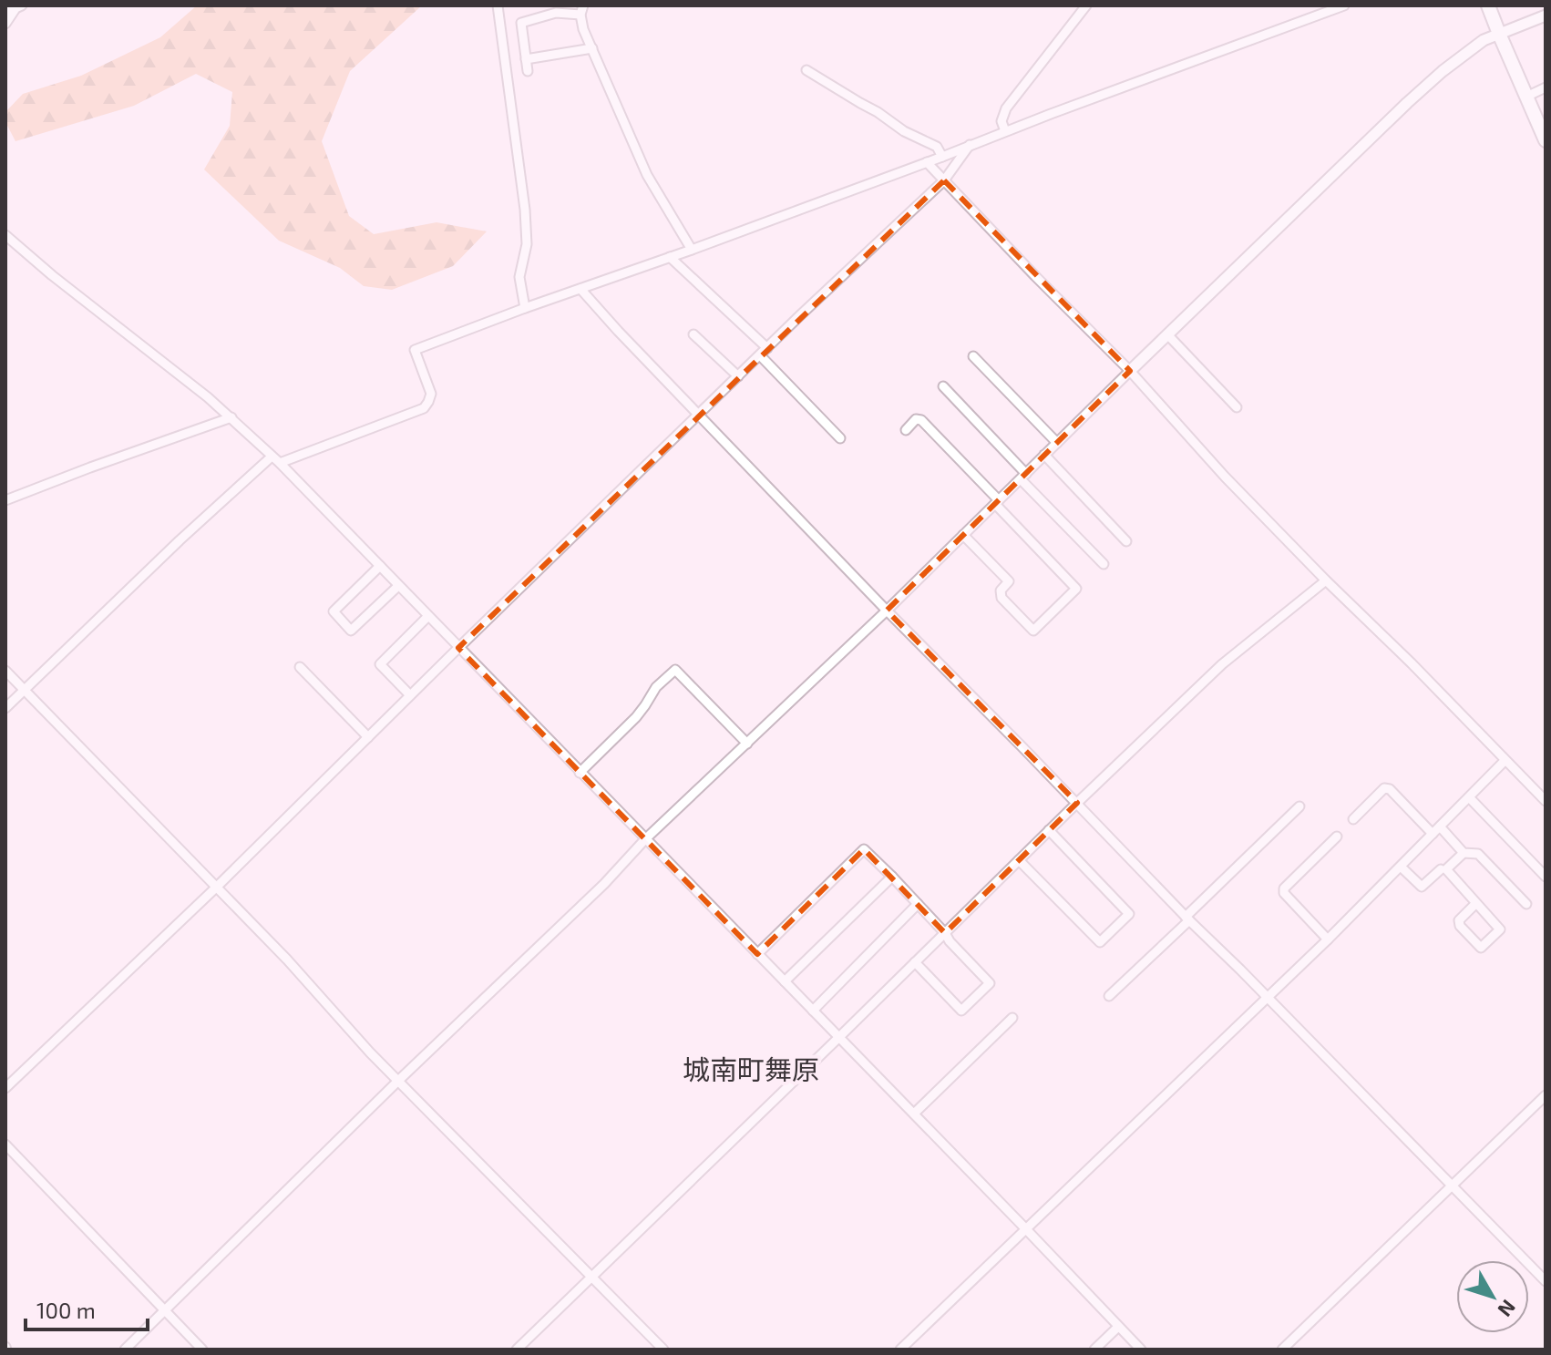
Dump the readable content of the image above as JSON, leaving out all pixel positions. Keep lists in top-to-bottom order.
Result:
{
  "districts": ["城南町舞原"],
  "scale_bar": "100 m",
  "north": "bottom right"
}
